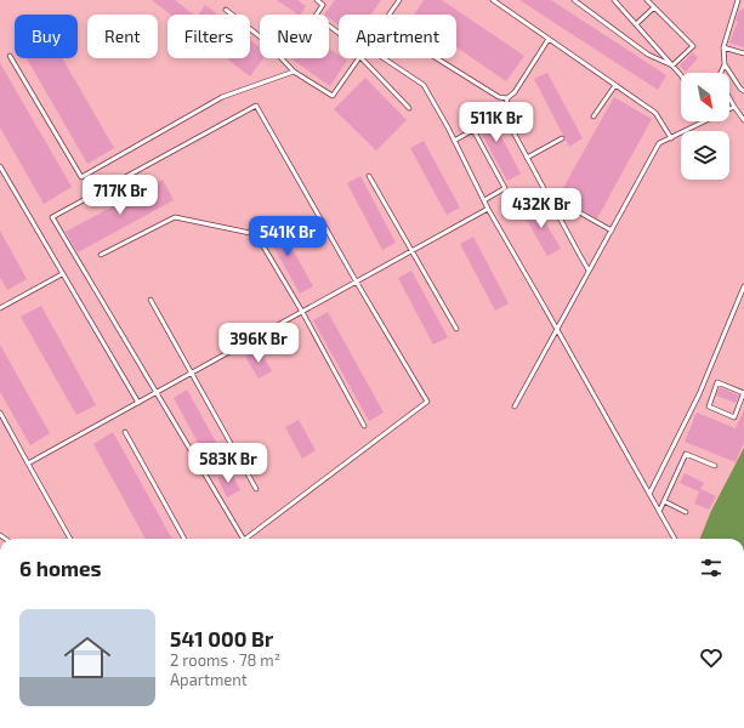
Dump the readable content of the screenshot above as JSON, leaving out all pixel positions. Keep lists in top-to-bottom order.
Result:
{
  "north": "bottom right",
  "page": {
    "chip": [
      "Buy",
      "Rent",
      "Filters",
      "New",
      "Apartment"
    ],
    "price": [
      "511K Br",
      "717K Br",
      "432K Br",
      "541K Br",
      "396K Br",
      "583K Br"
    ],
    "heading": "6 homes",
    "list": [
      {
        "name": "541 000 Br",
        "note": "2 rooms · 78 m² · Apartment"
      }
    ]
  }
}
